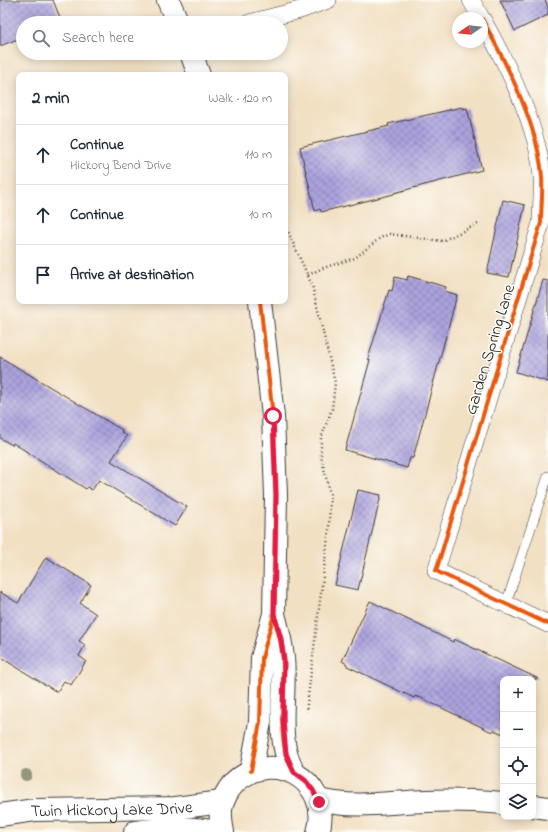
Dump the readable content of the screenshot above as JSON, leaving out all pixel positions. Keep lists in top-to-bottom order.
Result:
{
  "streets": {
    "street": ["Garden Spring Lane", "Twin Hickory Lake Drive"]
  },
  "north": "left",
  "page": {
    "search": "Search here",
    "heading": ["2 min", "Walk · 120 m"],
    "list": [
      ["Continue", "Hickory Bend Drive", "110 m"],
      ["Continue", "10 m"],
      "Arrive at destination"
    ],
    "map_buttons": ["+", "−"]
  }
}
